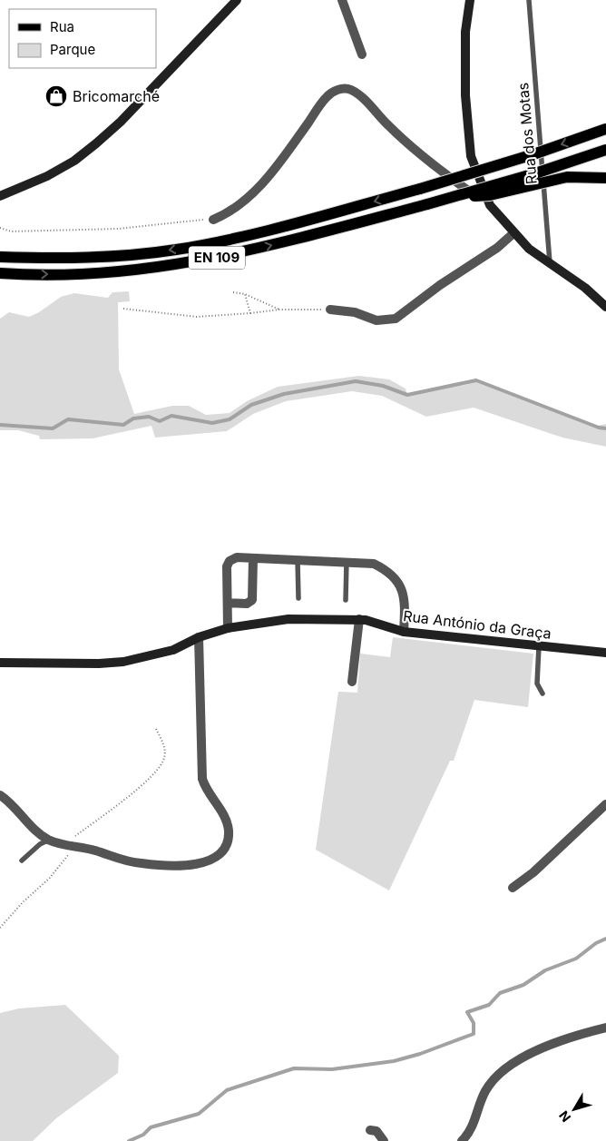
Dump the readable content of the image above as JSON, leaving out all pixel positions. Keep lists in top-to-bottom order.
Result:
{
  "streets": {
    "main road": ["EN 109"],
    "street": ["Rua António da Graça"],
    "lane": ["Rua dos Motas"]
  },
  "places": {
    "shop": ["Bricomarché"]
  },
  "legend": ["Rua", "Parque"],
  "north": "bottom left"
}
